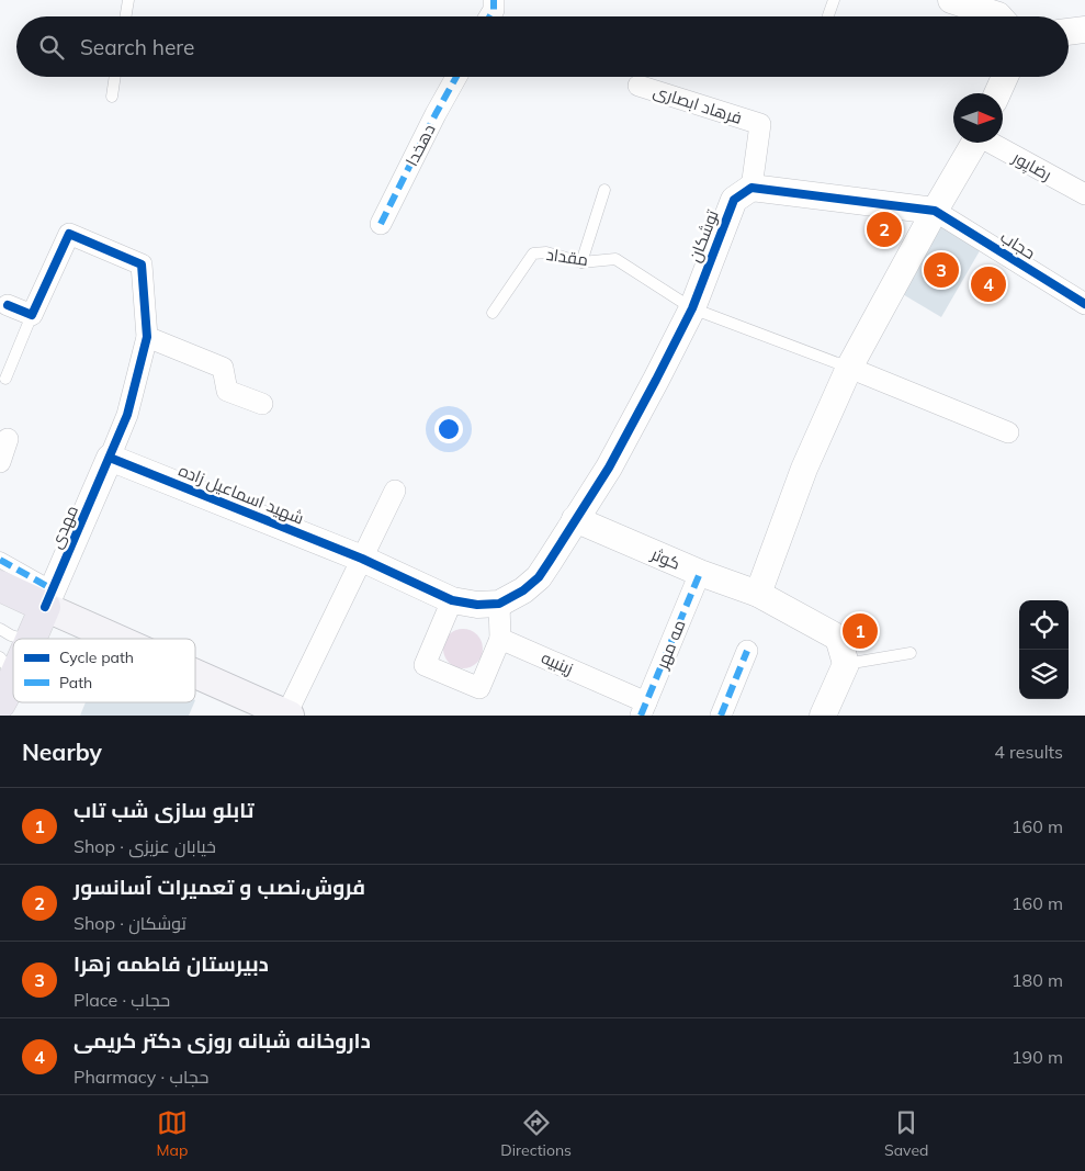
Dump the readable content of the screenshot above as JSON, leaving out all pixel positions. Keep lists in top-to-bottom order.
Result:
{
  "streets": {
    "street": [
      "فرهاد ابصاری",
      "دهخدا",
      "رضاپور",
      "توشکان",
      "حجاب",
      "شهید اسماعیل زاده",
      "مهدی",
      "کوثر",
      "مه مهر",
      "زینبیه"
    ],
    "lane": ["مقداد"]
  },
  "crossings": [
    ["فرهاد ابصاری", "توشکان"],
    ["توشکان", "مقداد"],
    ["توشکان", "کوثر"],
    ["شهید اسماعیل زاده", "مهدی"],
    ["کوثر", "مه مهر"],
    ["مه مهر", "زینبیه"]
  ],
  "legend": ["Cycle path", "Path"],
  "north": "right",
  "page": {
    "search": "Search here",
    "pins": [
      "2",
      "3",
      "4",
      "1"
    ],
    "heading": ["Nearby", "4 results"],
    "list": [
      {
        "mark": "1",
        "name": "تابلو سازی شب تاب",
        "note": "Shop · خیابان عزیزی",
        "value": "160 m"
      },
      {
        "mark": "2",
        "name": "فروش،نصب و تعمیرات آسانسور",
        "note": "Shop · توشکان",
        "value": "160 m"
      },
      {
        "mark": "3",
        "name": "دبیرستان فاطمه زهرا",
        "note": "Place · حجاب",
        "value": "180 m"
      },
      {
        "mark": "4",
        "name": "داروخانه شبانه روزی دکتر کریمی",
        "note": "Pharmacy · حجاب",
        "value": "190 m"
      }
    ],
    "nav": ["Map", "Directions", "Saved"]
  }
}
